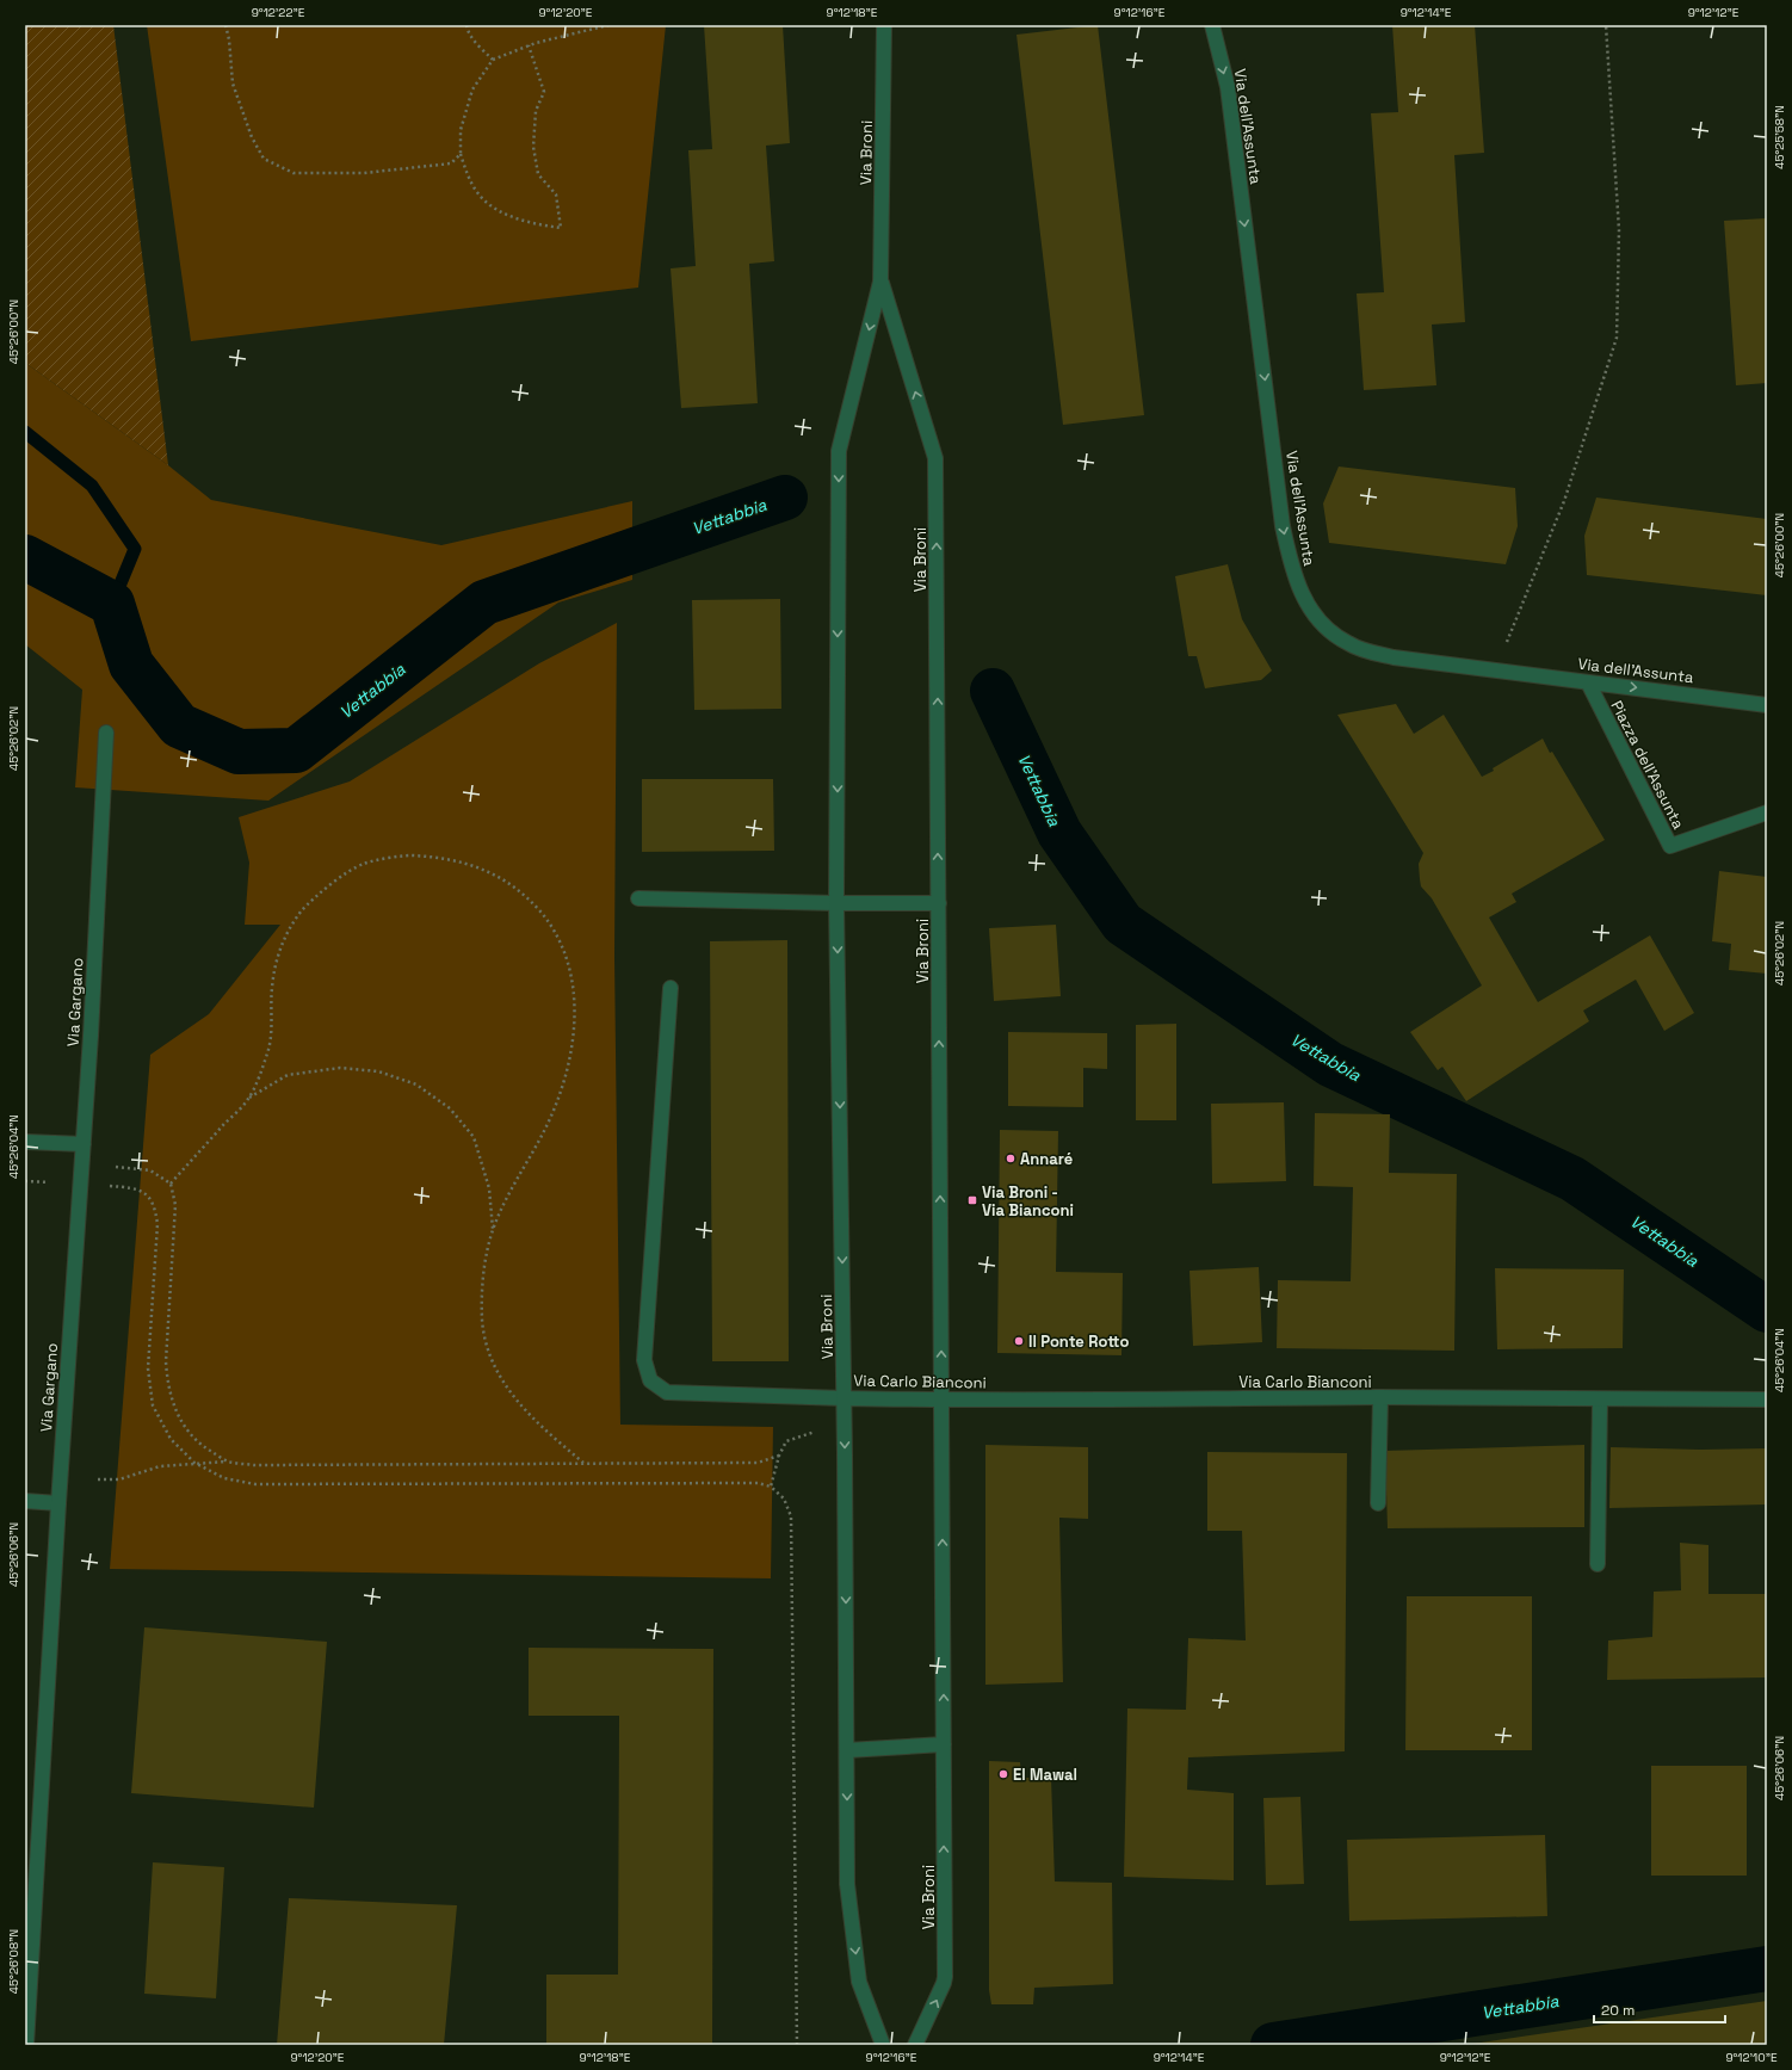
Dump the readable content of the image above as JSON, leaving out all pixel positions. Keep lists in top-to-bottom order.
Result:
{
  "streets": {
    "street": [
      "Via dell'Assunta",
      "Via Broni",
      "Piazza dell'Assunta",
      "Via Gargano",
      "Via Carlo Bianconi"
    ]
  },
  "crossings": [
    ["Via dell'Assunta", "Piazza dell'Assunta"],
    ["Via Broni", "Via Carlo Bianconi"]
  ],
  "one_way": ["Via dell'Assunta"],
  "water": ["Vettabbia"],
  "places": {
    "other": ["Annaré", "Il Ponte Rotto", "El Mawal"],
    "transit": ["Via Broni - Via Bianconi"]
  },
  "scale_bar": "20 m",
  "coordinates": [
    "9°12'22\"E",
    "9°12'20\"E",
    "9°12'18\"E",
    "9°12'16\"E",
    "9°12'14\"E",
    "9°12'12\"E",
    "45°25'58\"N",
    "45°26'00\"N",
    "45°26'02\"N",
    "45°26'04\"N",
    "45°26'06\"N",
    "45°26'08\"N",
    "9°12'10\"E"
  ]
}
